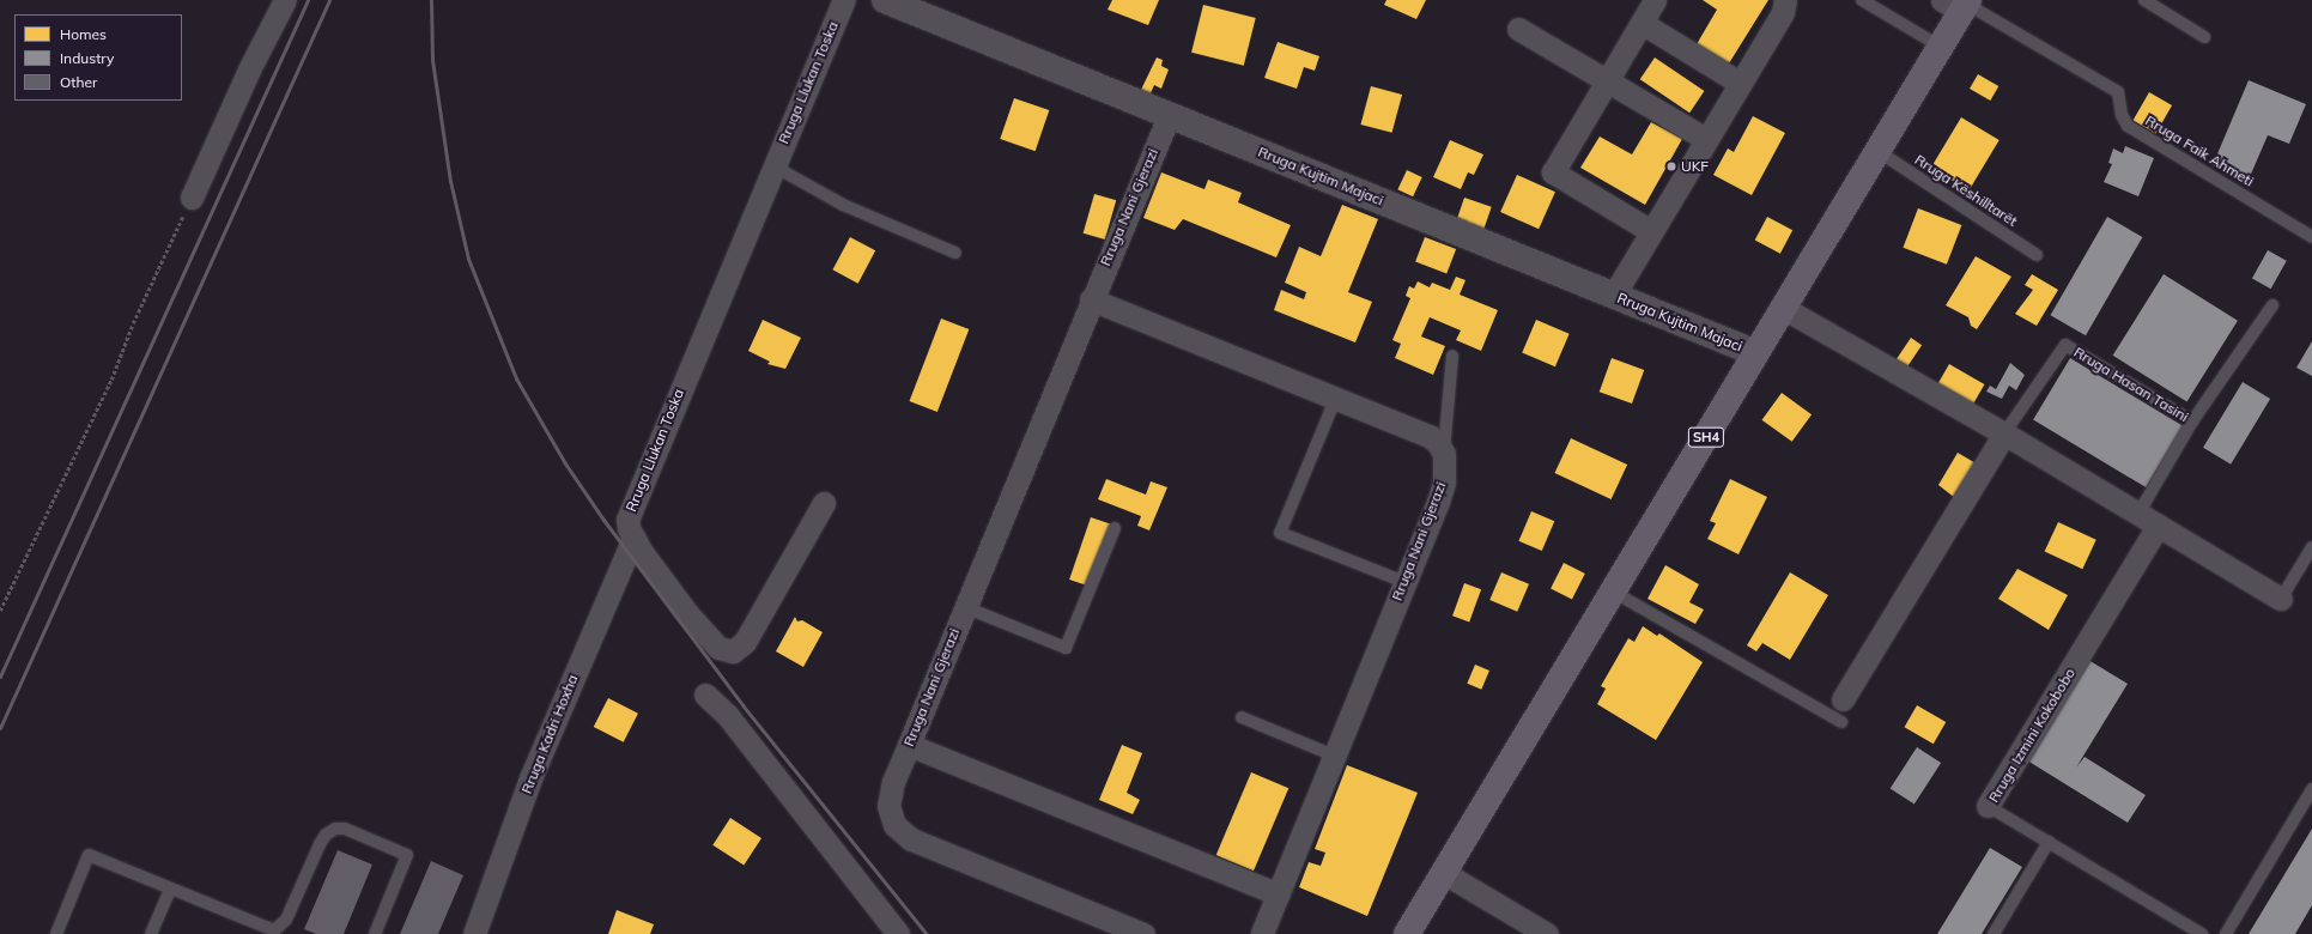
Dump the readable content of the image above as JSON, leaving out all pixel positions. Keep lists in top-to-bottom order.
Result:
{
  "streets": {
    "main road": ["SH4"],
    "street": [
      "Rruga Llukan Toska",
      "Rruga Kujtim Majaci",
      "Rruga Nani Gjerazi",
      "Rruga Hasan Tasini",
      "Rruga Kadri Hoxha",
      "Rruga Izmini Kokobobo"
    ],
    "lane": ["Rruga Faik Ahmeti", "Rruga Këshilltarët"]
  },
  "crossings": [
    ["Rruga Llukan Toska", "Rruga Kadri Hoxha"],
    ["Rruga Faik Ahmeti", "SH4"],
    ["Rruga Kujtim Majaci", "Rruga Nani Gjerazi"],
    ["Rruga Kujtim Majaci", "SH4"],
    ["Rruga Këshilltarët", "SH4"]
  ],
  "places": ["UKF"],
  "legend": ["Homes", "Industry", "Other"]
}
